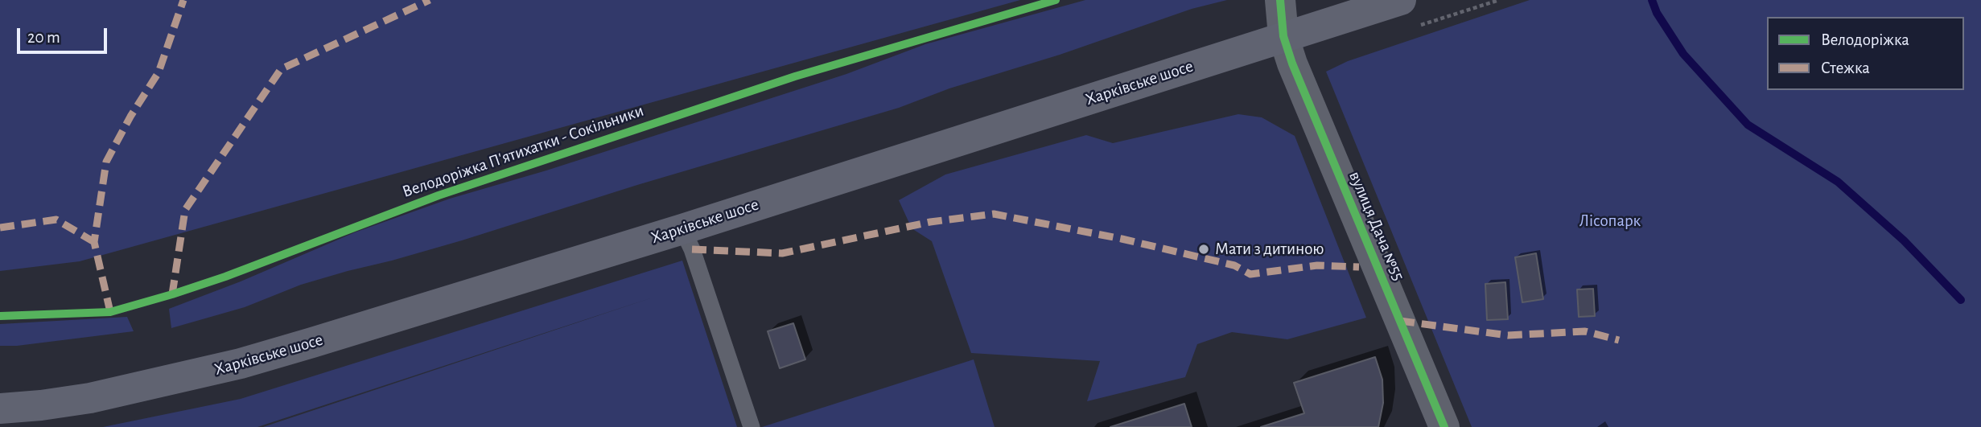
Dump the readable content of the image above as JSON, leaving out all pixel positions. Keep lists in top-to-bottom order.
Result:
{
  "streets": {
    "main road": ["Харківське шосе"],
    "street": ["вулиця Дача №55"],
    "cycle path": ["Велодоріжка П'ятихатки - Сокільники"]
  },
  "crossings": [
    ["Харківське шосе", "вулиця Дача №55"]
  ],
  "parks": ["Лісопарк"],
  "places": ["Мати з дитиною"],
  "legend": ["Велодоріжка", "Стежка"],
  "scale_bar": "20 m"
}
